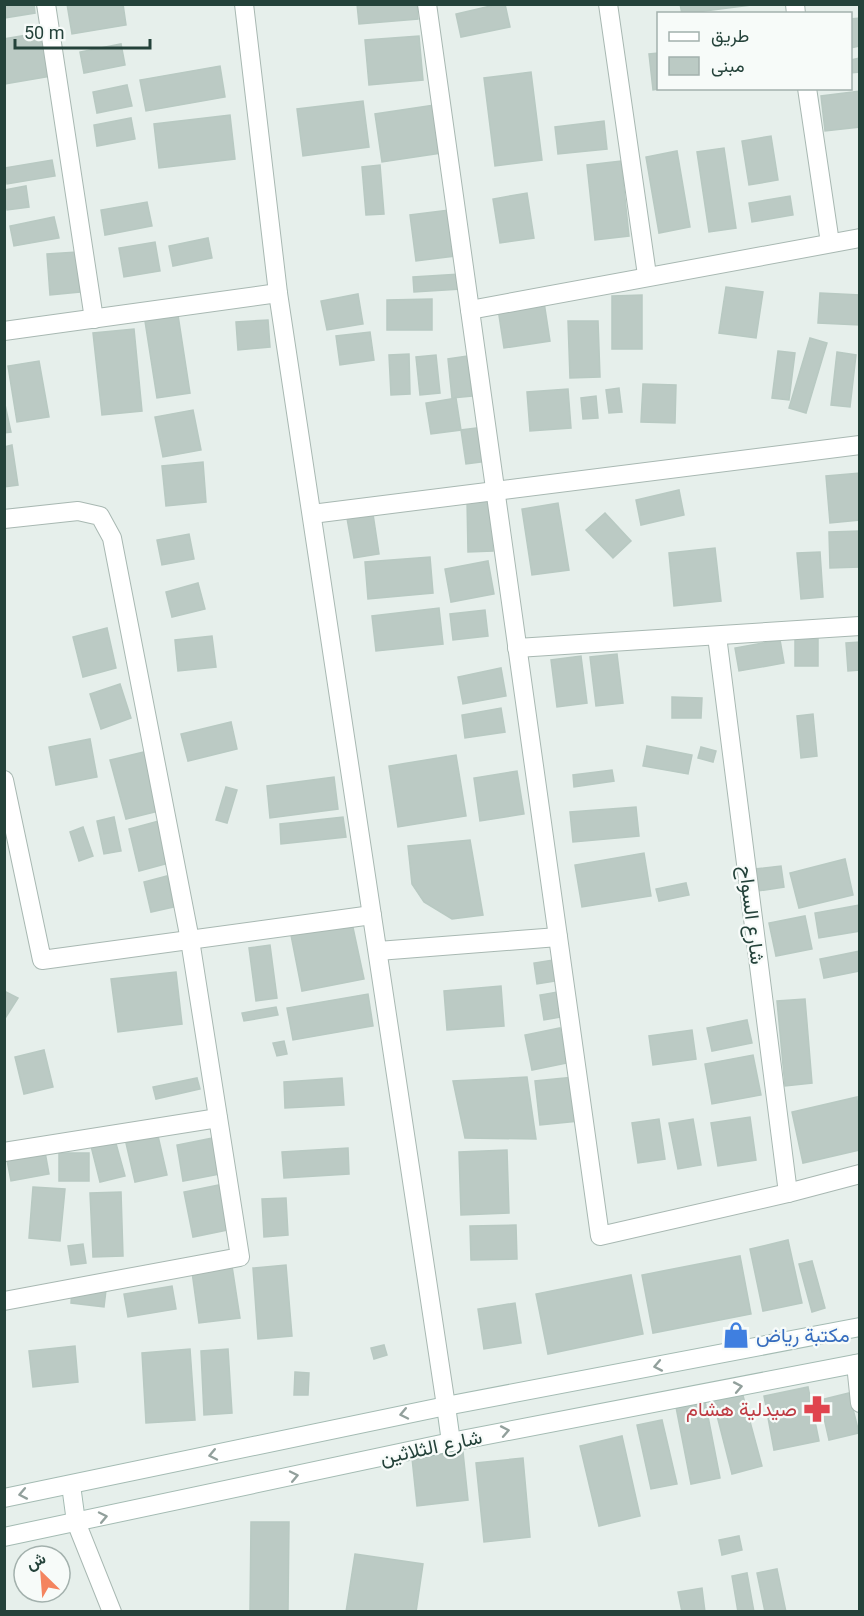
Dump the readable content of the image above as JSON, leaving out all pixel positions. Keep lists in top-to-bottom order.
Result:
{
  "streets": {
    "street": ["شارع السواح", "شارع الثلاثين"]
  },
  "places": {
    "shop": ["مكتبة رياض"],
    "pharmacy": ["صيدلية هشام"]
  },
  "legend": ["طريق", "مبنى"],
  "scale_bar": "50 m",
  "north": "top left"
}
